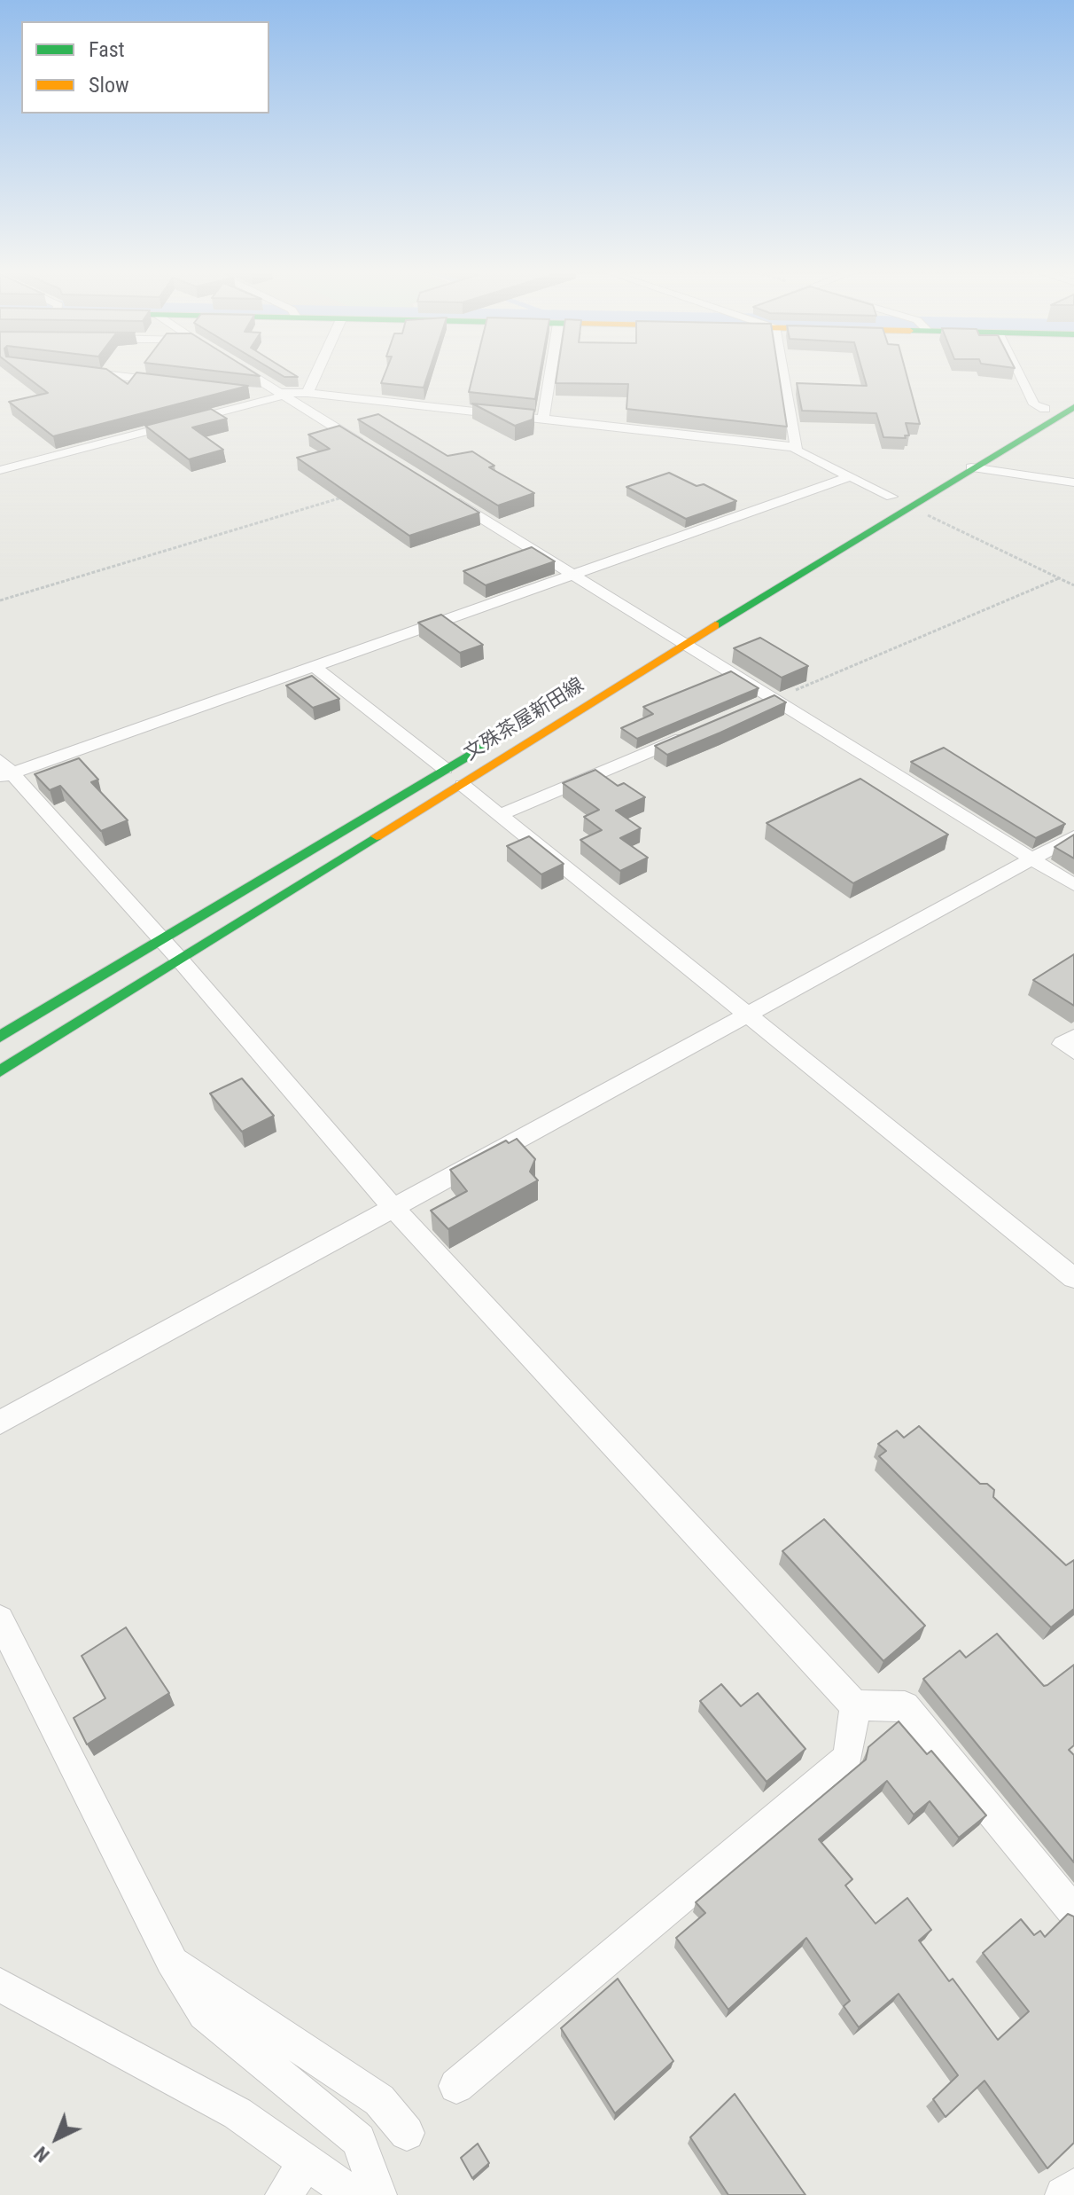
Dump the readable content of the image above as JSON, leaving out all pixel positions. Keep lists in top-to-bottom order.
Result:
{
  "streets": {
    "main road": ["文殊茶屋新田線"]
  },
  "legend": ["Fast", "Slow"],
  "north": "bottom left"
}
